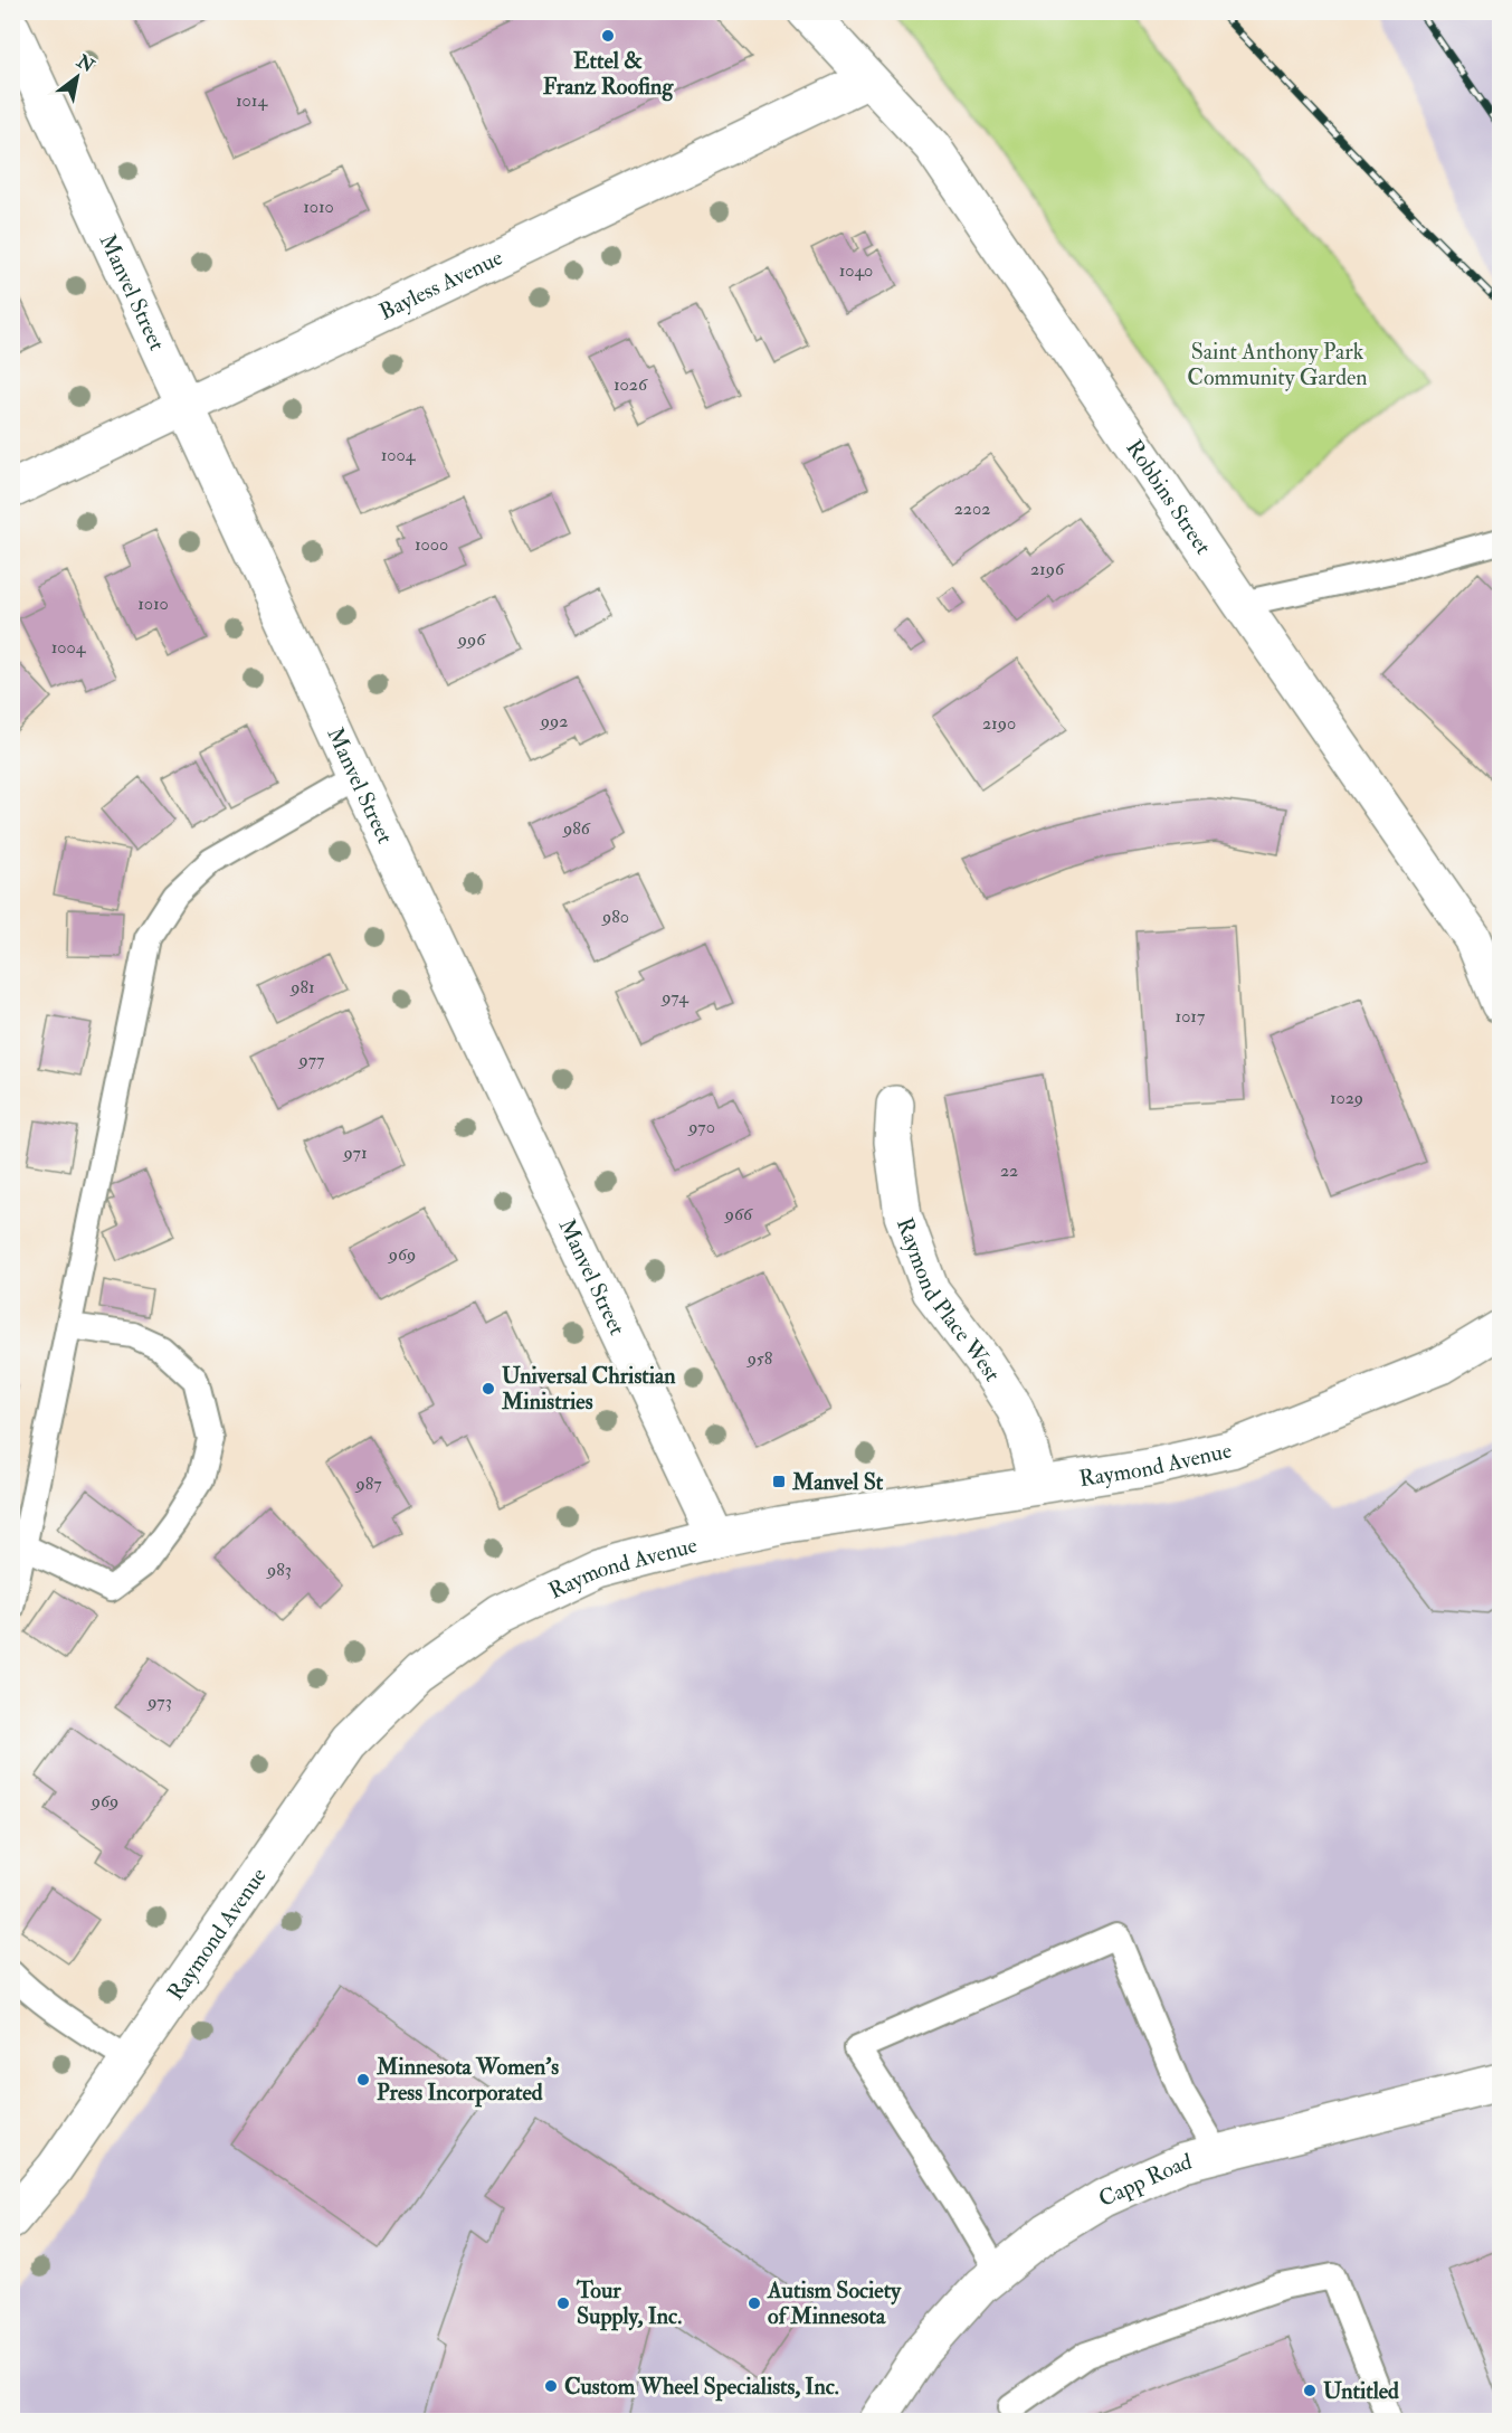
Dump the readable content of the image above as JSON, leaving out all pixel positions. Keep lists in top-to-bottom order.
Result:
{
  "streets": {
    "street": [
      "Bayless Avenue",
      "Manvel Street",
      "Robbins Street",
      "Raymond Place West",
      "Raymond Avenue",
      "Capp Road"
    ]
  },
  "crossings": [
    ["Bayless Avenue", "Manvel Street"],
    ["Bayless Avenue", "Robbins Street"],
    ["Manvel Street", "Raymond Avenue"],
    ["Raymond Place West", "Raymond Avenue"]
  ],
  "parks": ["Saint Anthony Park Community Garden"],
  "places": {
    "other": [
      "Ettel & Franz Roofing",
      "Universal Christian Ministries",
      "Minnesota Women's Press Incorporated",
      "Tour Supply, Inc.",
      "Autism Society of Minnesota",
      "Custom Wheel Specialists, Inc.",
      "Untitled"
    ],
    "transit": ["Manvel St"]
  },
  "house_numbers": [
    "1014",
    "1010",
    "1040",
    "1026",
    "1004",
    "2202",
    "1000",
    "2196",
    "1010",
    "996",
    "1004",
    "992",
    "2190",
    "986",
    "980",
    "981",
    "974",
    "1017",
    "977",
    "1029",
    "970",
    "971",
    "22",
    "966",
    "969",
    "958",
    "987",
    "983",
    "973",
    "969"
  ],
  "north": "top right"
}
